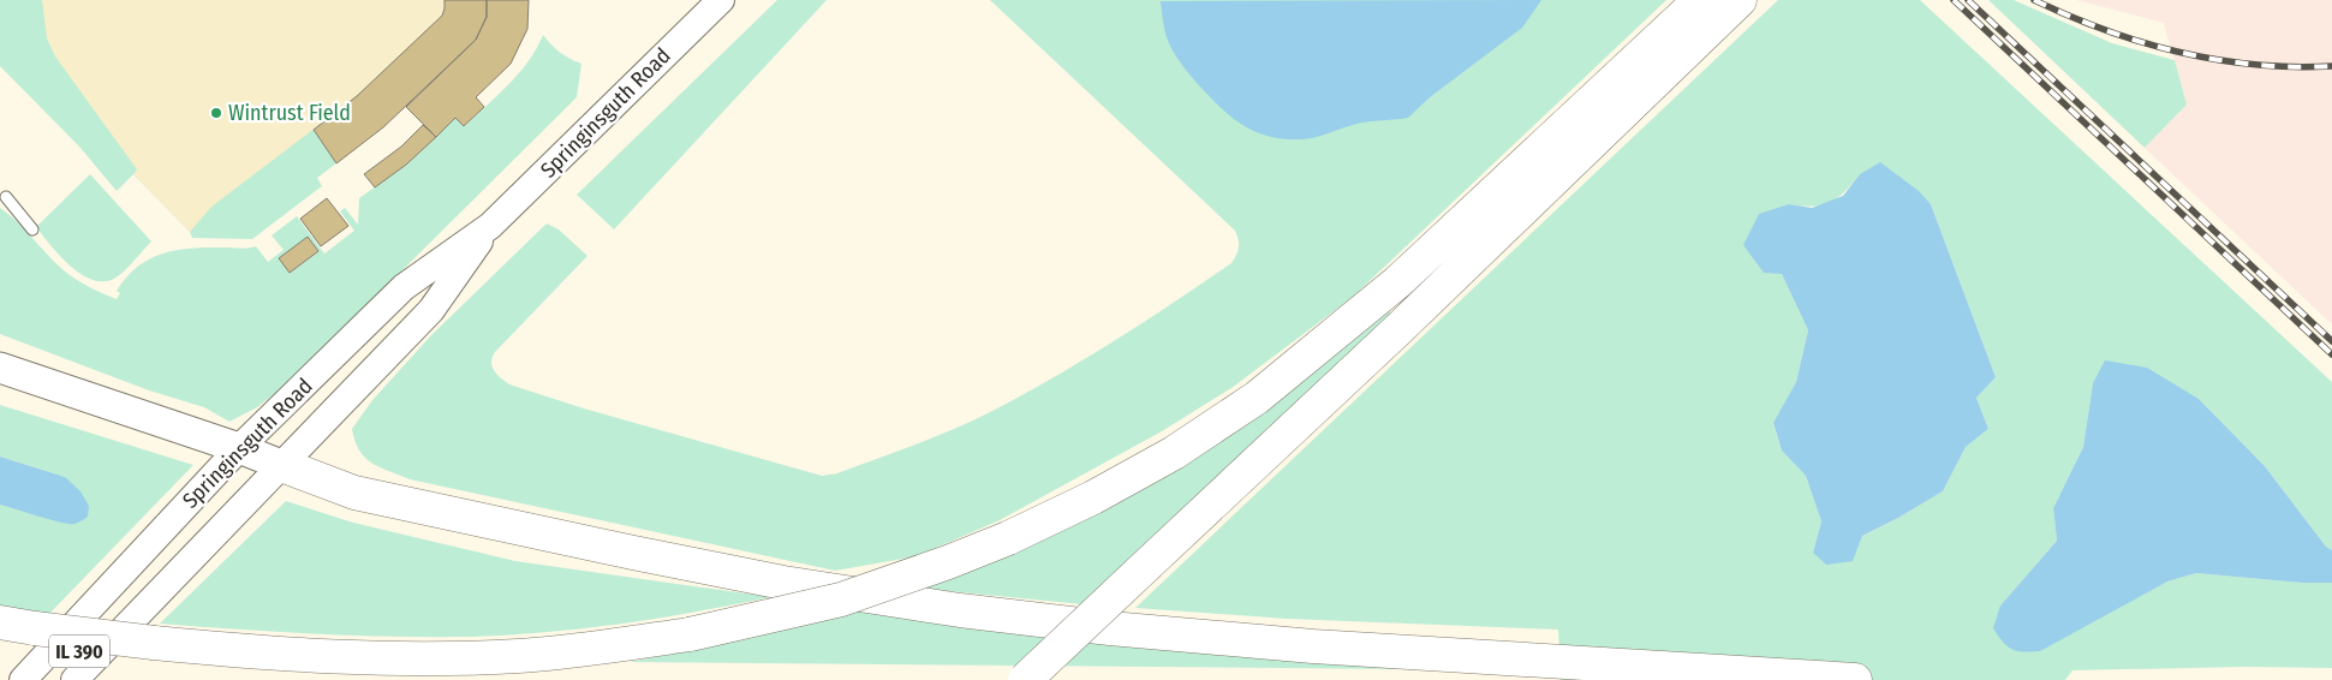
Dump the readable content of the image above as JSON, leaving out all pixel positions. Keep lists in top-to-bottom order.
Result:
{
  "streets": {
    "highway": ["IL 390"],
    "street": ["Springinsguth Road"]
  },
  "places": ["Wintrust Field"]
}
